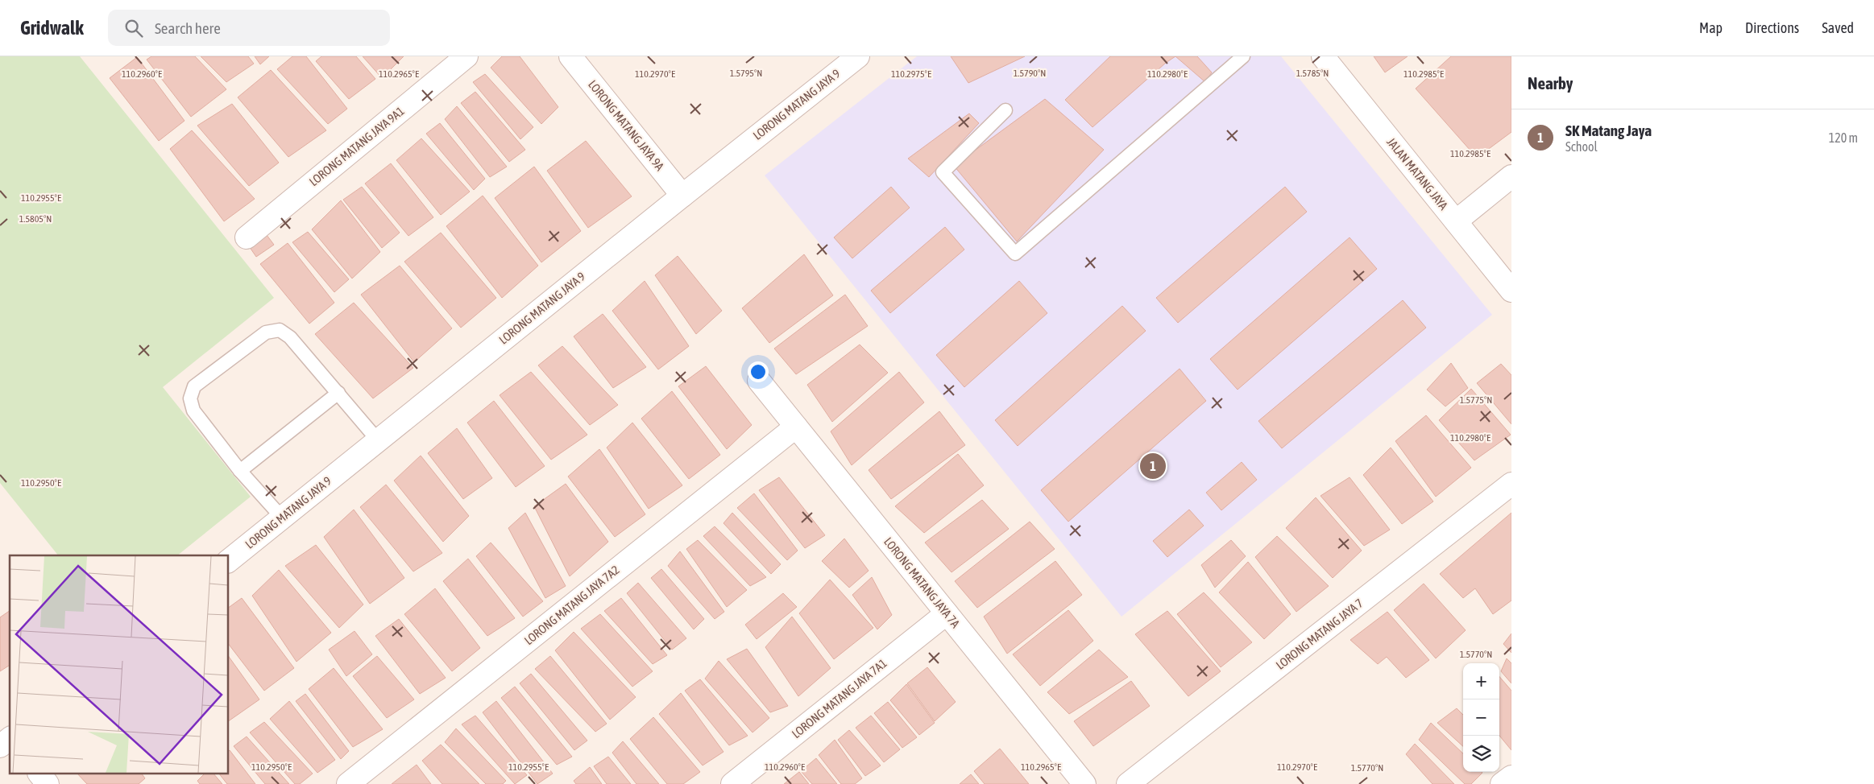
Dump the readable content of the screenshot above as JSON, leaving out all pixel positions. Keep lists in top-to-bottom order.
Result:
{
  "streets": {
    "street": [
      "LORONG MATANG JAYA 9",
      "LORONG MATANG JAYA 9A",
      "LORONG MATANG JAYA 9A1",
      "JALAN MATANG JAYA",
      "LORONG MATANG JAYA 7A",
      "LORONG MATANG JAYA 7A2",
      "LORONG MATANG JAYA 7",
      "LORONG MATANG JAYA 7A1"
    ]
  },
  "crossings": [
    ["LORONG MATANG JAYA 9", "LORONG MATANG JAYA 9A"],
    ["LORONG MATANG JAYA 7A", "LORONG MATANG JAYA 7A2"],
    ["LORONG MATANG JAYA 7A", "LORONG MATANG JAYA 7A1"]
  ],
  "page": {
    "header": "Gridwalk",
    "search": "Search here",
    "nav": ["Map", "Directions", "Saved"],
    "heading": "Nearby",
    "list": [
      {
        "mark": "1",
        "name": "SK Matang Jaya",
        "note": "School",
        "value": "120 m"
      }
    ],
    "pins": "1",
    "map_buttons": ["+", "−"]
  },
  "coordinates": [
    "1.5795°N",
    "1.5790°N",
    "1.5785°N",
    "110.2960°E",
    "110.2965°E",
    "110.2980°E",
    "110.2970°E",
    "110.2975°E",
    "110.2985°E",
    "110.2955°E",
    "1.5805°N",
    "1.5775°N",
    "110.2950°E",
    "1.5770°N"
  ]
}
